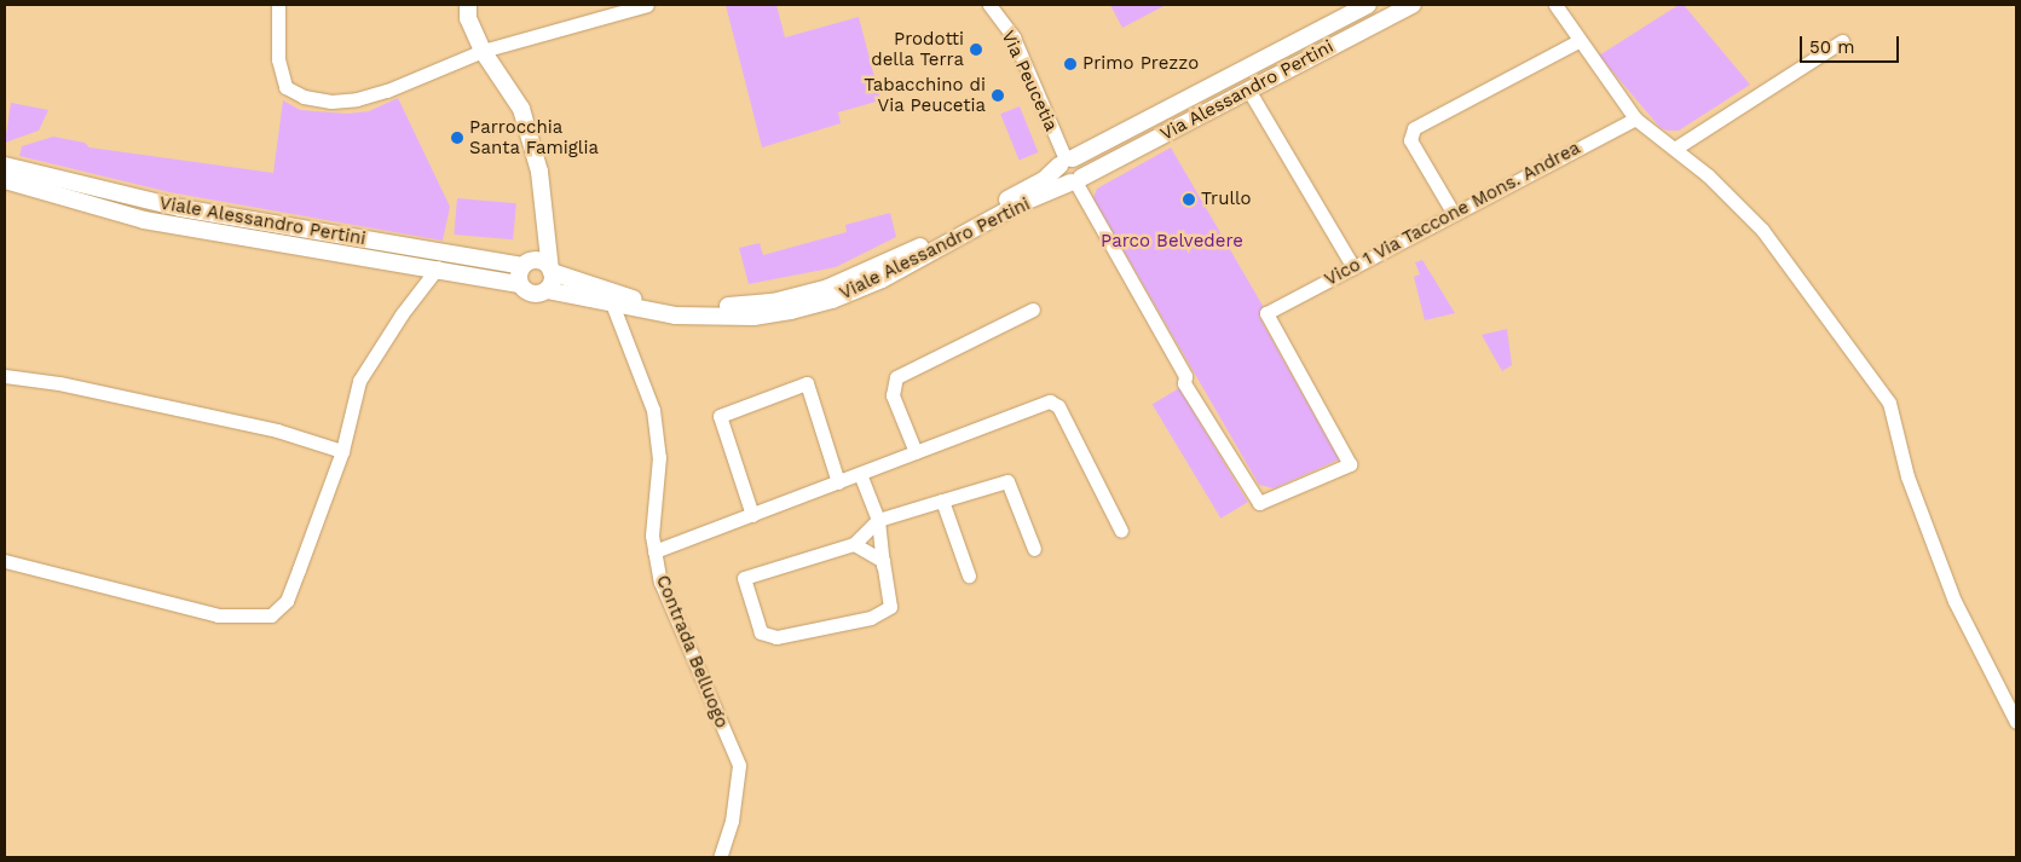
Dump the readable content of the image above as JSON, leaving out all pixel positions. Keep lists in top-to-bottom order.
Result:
{
  "streets": {
    "main road": ["Via Alessandro Pertini", "Viale Alessandro Pertini"],
    "street": ["Via Peucetia", "Vico 1 Via Taccone Mons. Andrea", "Contrada Belluogo"]
  },
  "crossings": [
    ["Via Peucetia", "Via Alessandro Pertini"],
    ["Via Peucetia", "Viale Alessandro Pertini"],
    ["Via Alessandro Pertini", "Vico 1 Via Taccone Mons. Andrea"],
    ["Via Alessandro Pertini", "Viale Alessandro Pertini"],
    ["Vico 1 Via Taccone Mons. Andrea", "Viale Alessandro Pertini"],
    ["Viale Alessandro Pertini", "Contrada Belluogo"]
  ],
  "parks": ["Parco Belvedere"],
  "places": [
    "Prodotti della Terra",
    "Primo Prezzo",
    "Tabacchino di Via Peucetia",
    "Parrocchia Santa Famiglia",
    "Trullo"
  ],
  "scale_bar": "50 m"
}
